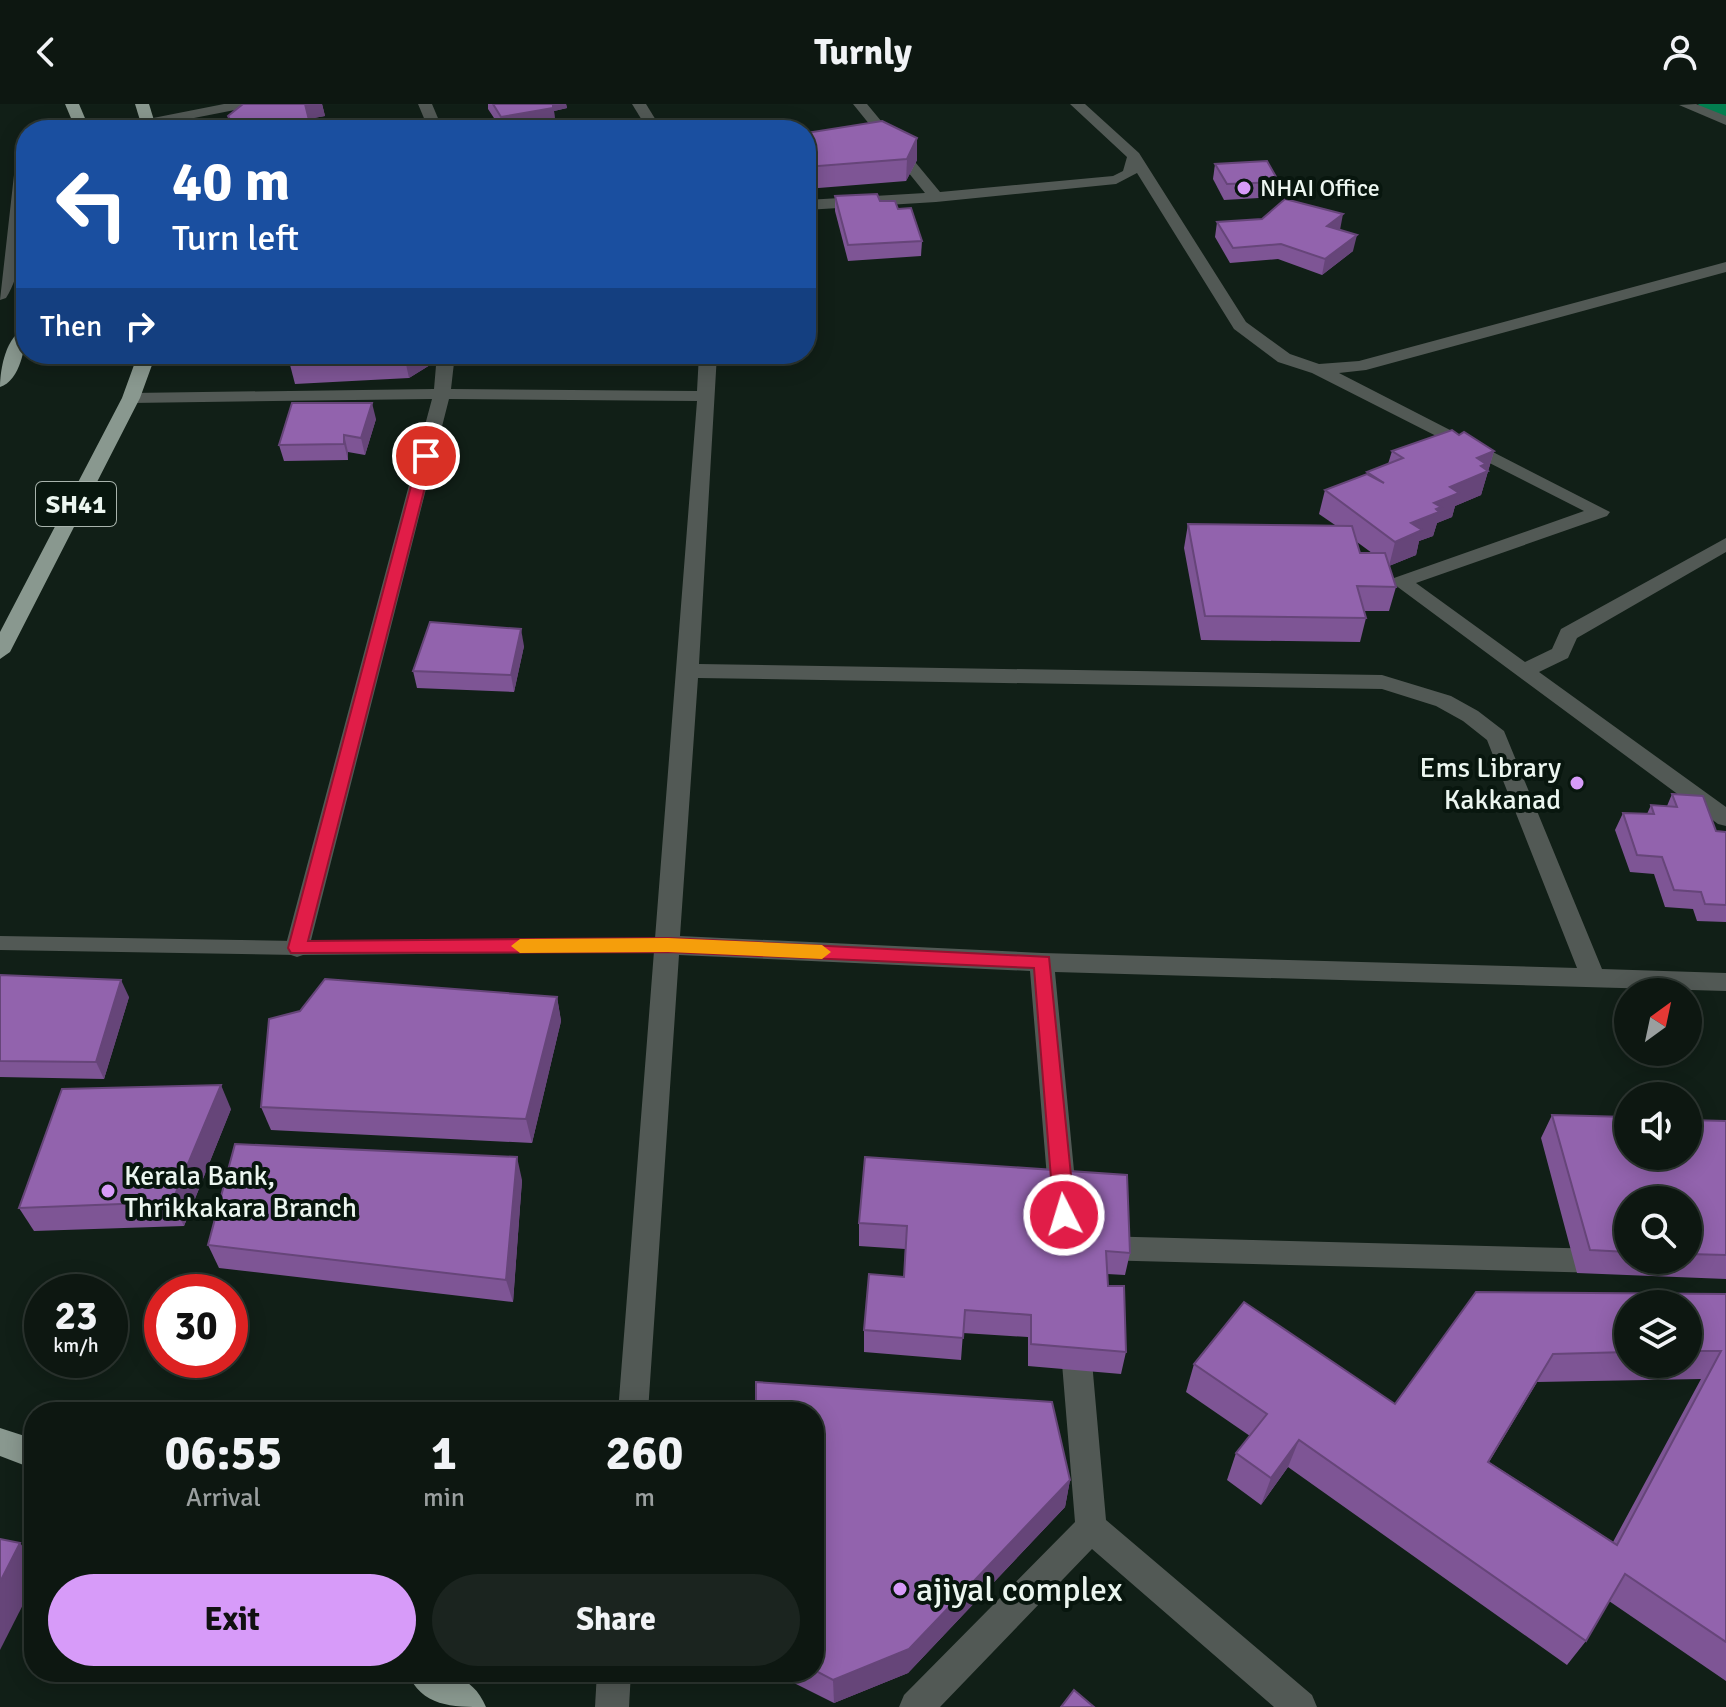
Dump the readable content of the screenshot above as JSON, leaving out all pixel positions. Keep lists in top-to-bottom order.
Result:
{
  "streets": {
    "main road": ["SH41"]
  },
  "places": [
    "NHAI Office",
    "Ems Library Kakkanad",
    "Kerala Bank, Thrikkakara Branch",
    "ajiyal complex"
  ],
  "north": "top right",
  "page": {
    "header": "Turnly",
    "turn": ["40 m", "Turn left"],
    "then": "Then",
    "speed": "23 km/h",
    "limit": "30",
    "eta": [
      "06:55",
      "Arrival",
      "1",
      "min",
      "260",
      "m"
    ],
    "buttons": ["Exit", "Share"]
  }
}
